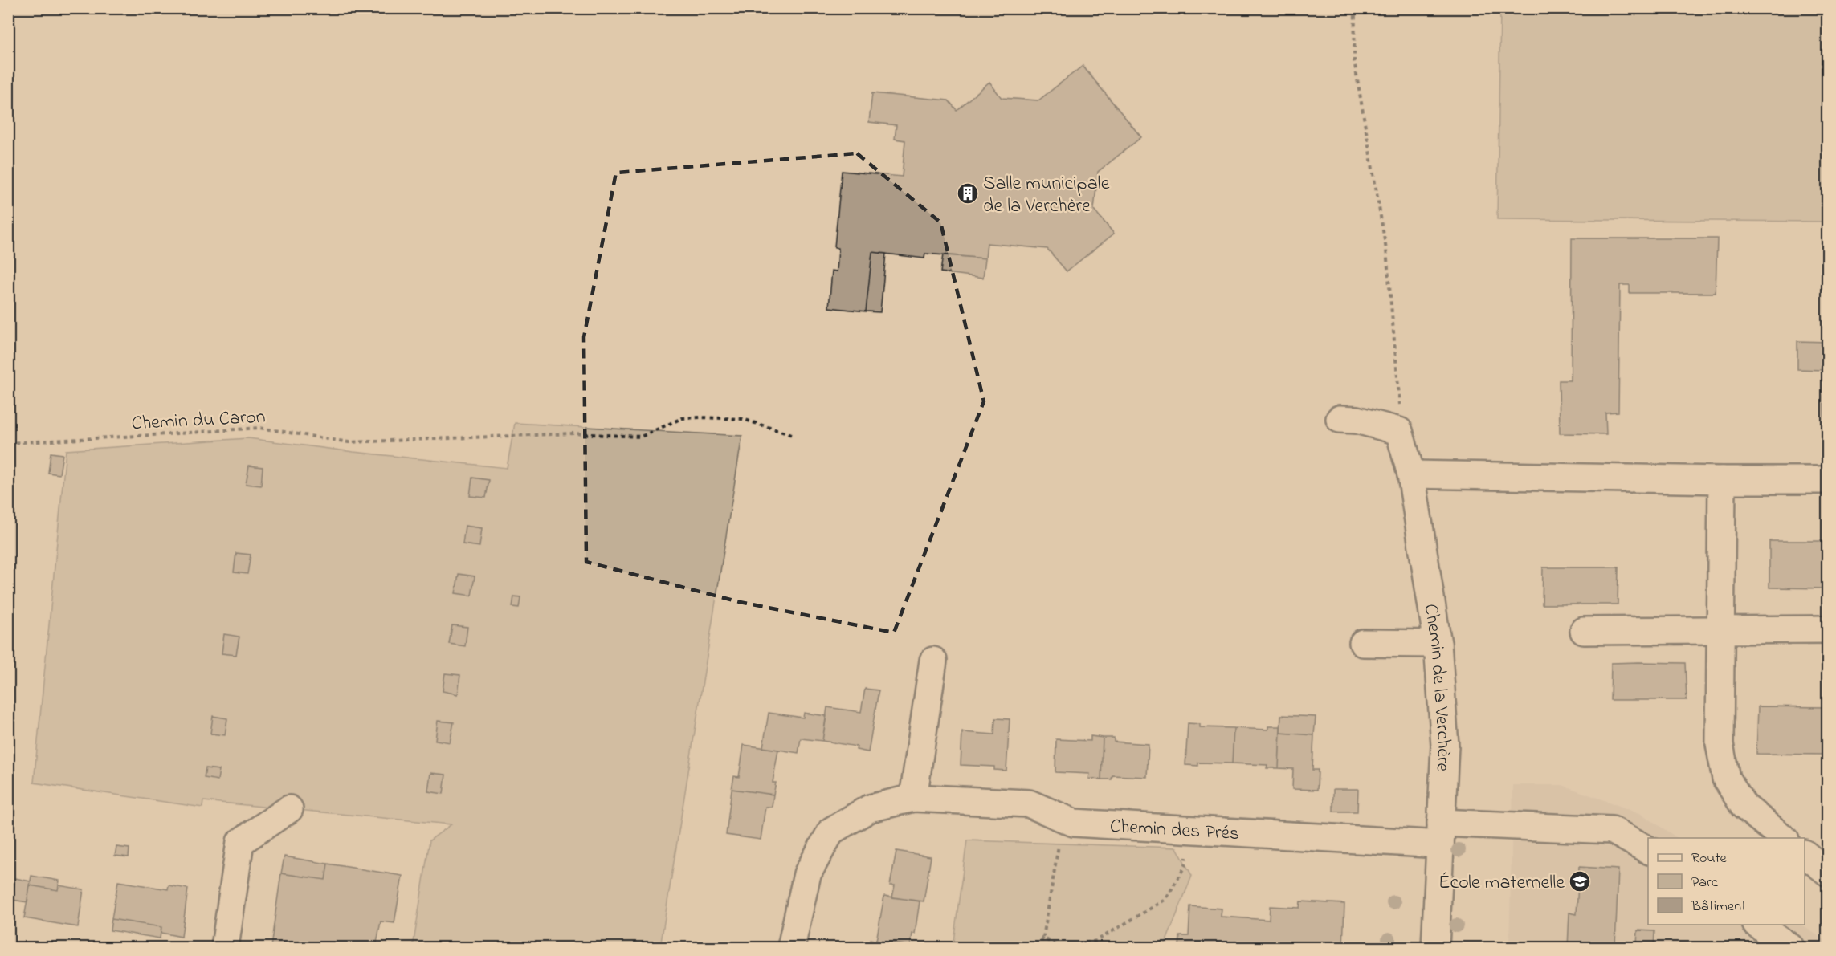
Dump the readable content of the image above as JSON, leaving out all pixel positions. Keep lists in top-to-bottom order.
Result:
{
  "streets": {
    "street": ["Chemin de la Verchère", "Chemin des Prés"],
    "path": ["Chemin du Caron"]
  },
  "crossings": [
    ["Chemin de la Verchère", "Chemin des Prés"]
  ],
  "places": {
    "building": ["Salle municipale de la Verchère"],
    "school or university": ["École maternelle"]
  },
  "legend": ["Route", "Parc", "Bâtiment"]
}
